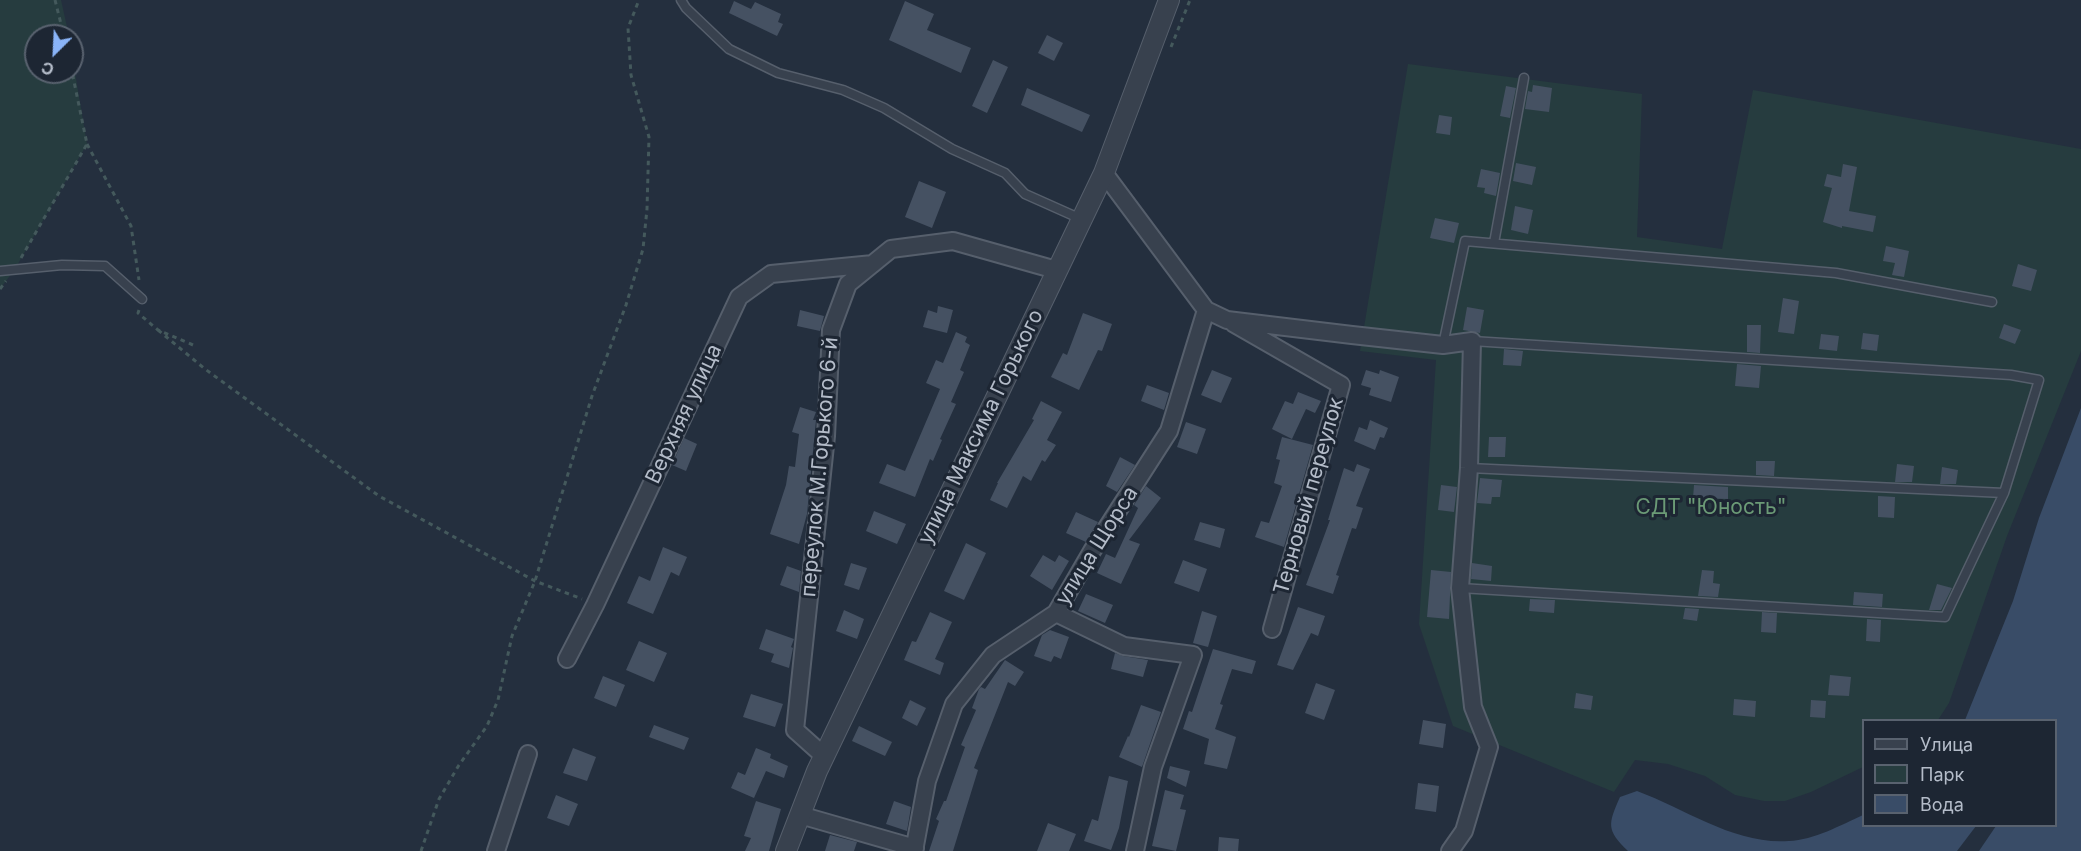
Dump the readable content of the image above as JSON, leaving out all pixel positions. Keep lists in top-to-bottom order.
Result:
{
  "streets": {
    "street": [
      "Верхняя улица",
      "улица Максима Горького",
      "переулок М.Горького 6-й",
      "Терновый переулок",
      "улица Щорса"
    ]
  },
  "crossings": [
    ["Верхняя улица", "переулок М.Горького 6-й"],
    ["улица Максима Горького", "переулок М.Горького 6-й"]
  ],
  "parks": ["СДТ \"Юность\""],
  "legend": ["Улица", "Парк", "Вода"],
  "north": "bottom left"
}
